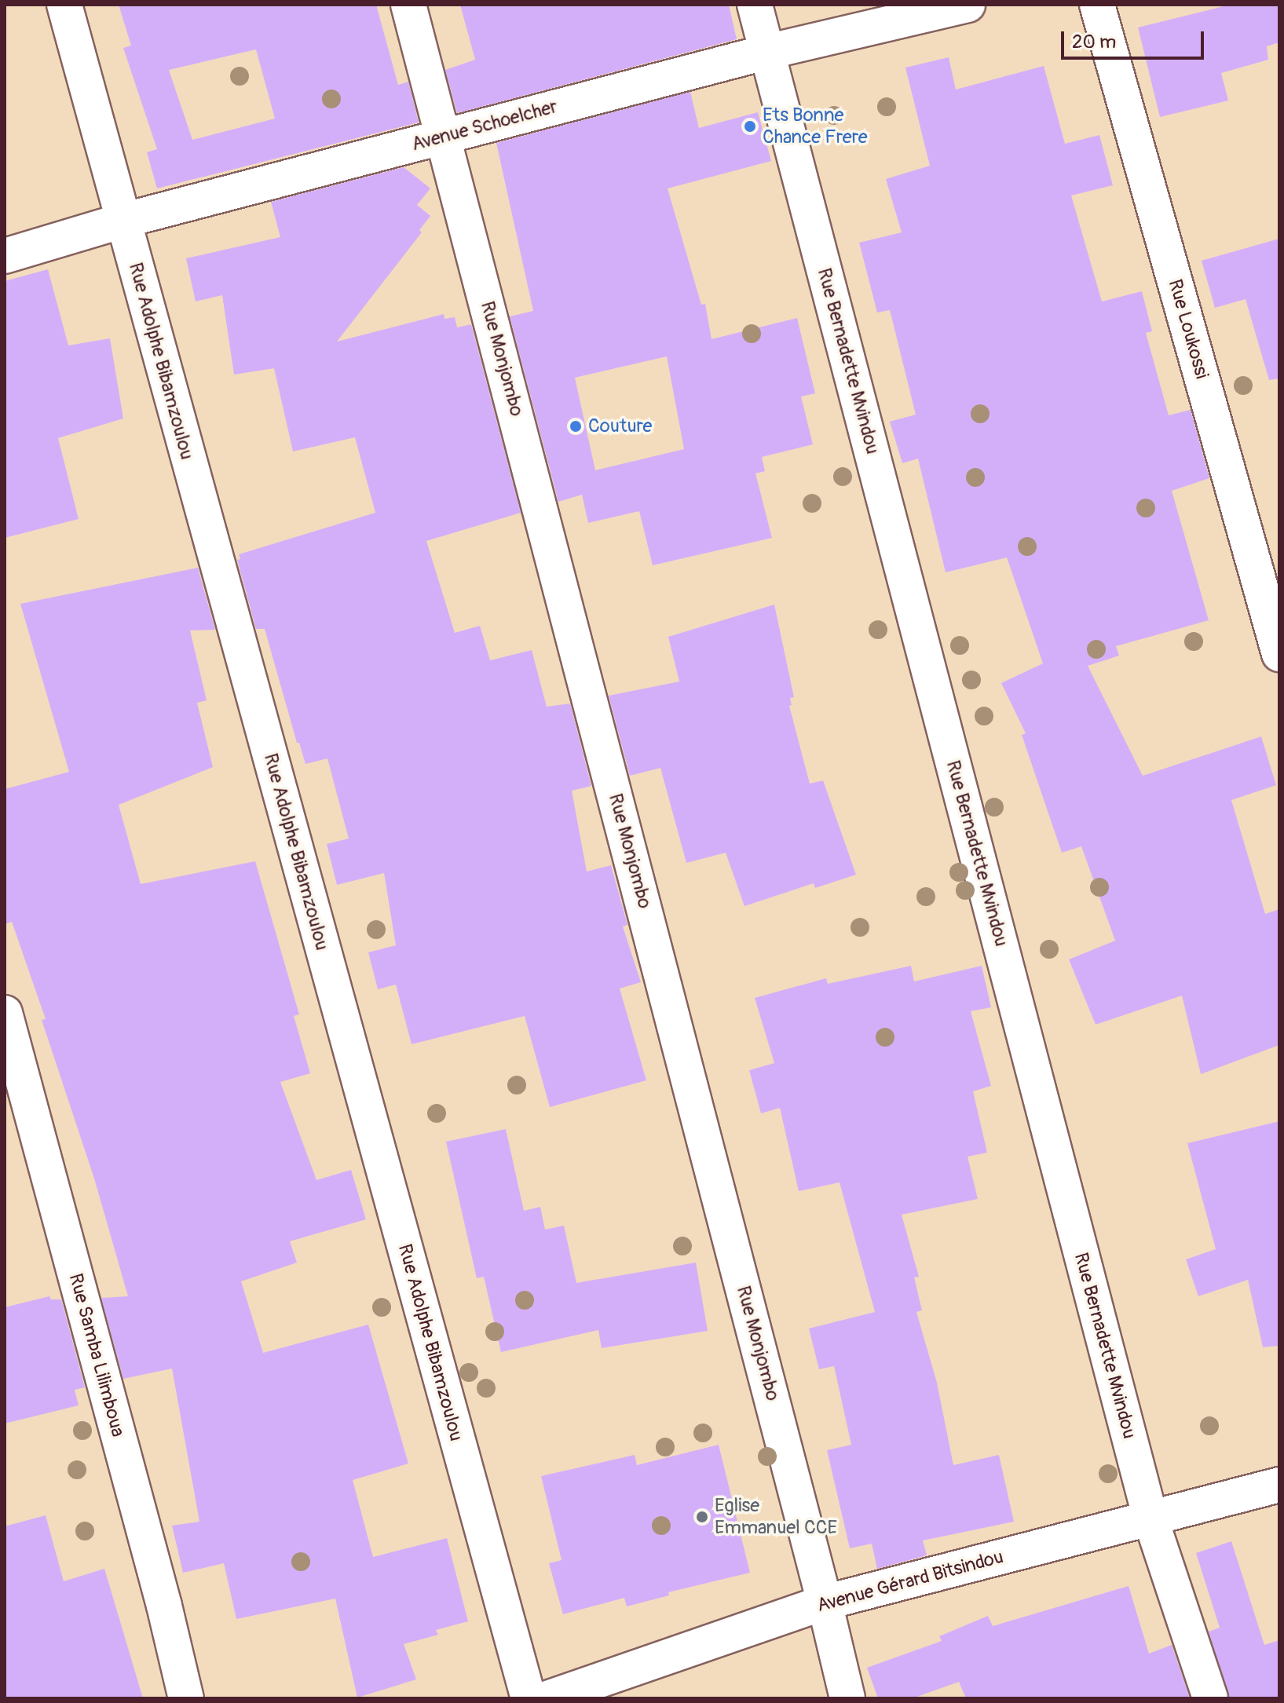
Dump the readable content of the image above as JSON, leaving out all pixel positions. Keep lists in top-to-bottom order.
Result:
{
  "streets": {
    "street": [
      "Avenue Schoelcher",
      "Rue Loukossi",
      "Rue Monjombo",
      "Rue Adolphe Bibamzoulou",
      "Rue Bernadette Mvindou",
      "Rue Samba Lilimboua",
      "Avenue Gérard Bitsindou"
    ]
  },
  "crossings": [
    ["Avenue Schoelcher", "Rue Monjombo"],
    ["Avenue Schoelcher", "Rue Adolphe Bibamzoulou"],
    ["Avenue Schoelcher", "Rue Bernadette Mvindou"],
    ["Rue Monjombo", "Avenue Gérard Bitsindou"],
    ["Rue Bernadette Mvindou", "Avenue Gérard Bitsindou"]
  ],
  "places": ["Ets Bonne Chance Frere", "Couture", "Eglise Emmanuel CCE"],
  "scale_bar": "20 m"
}
